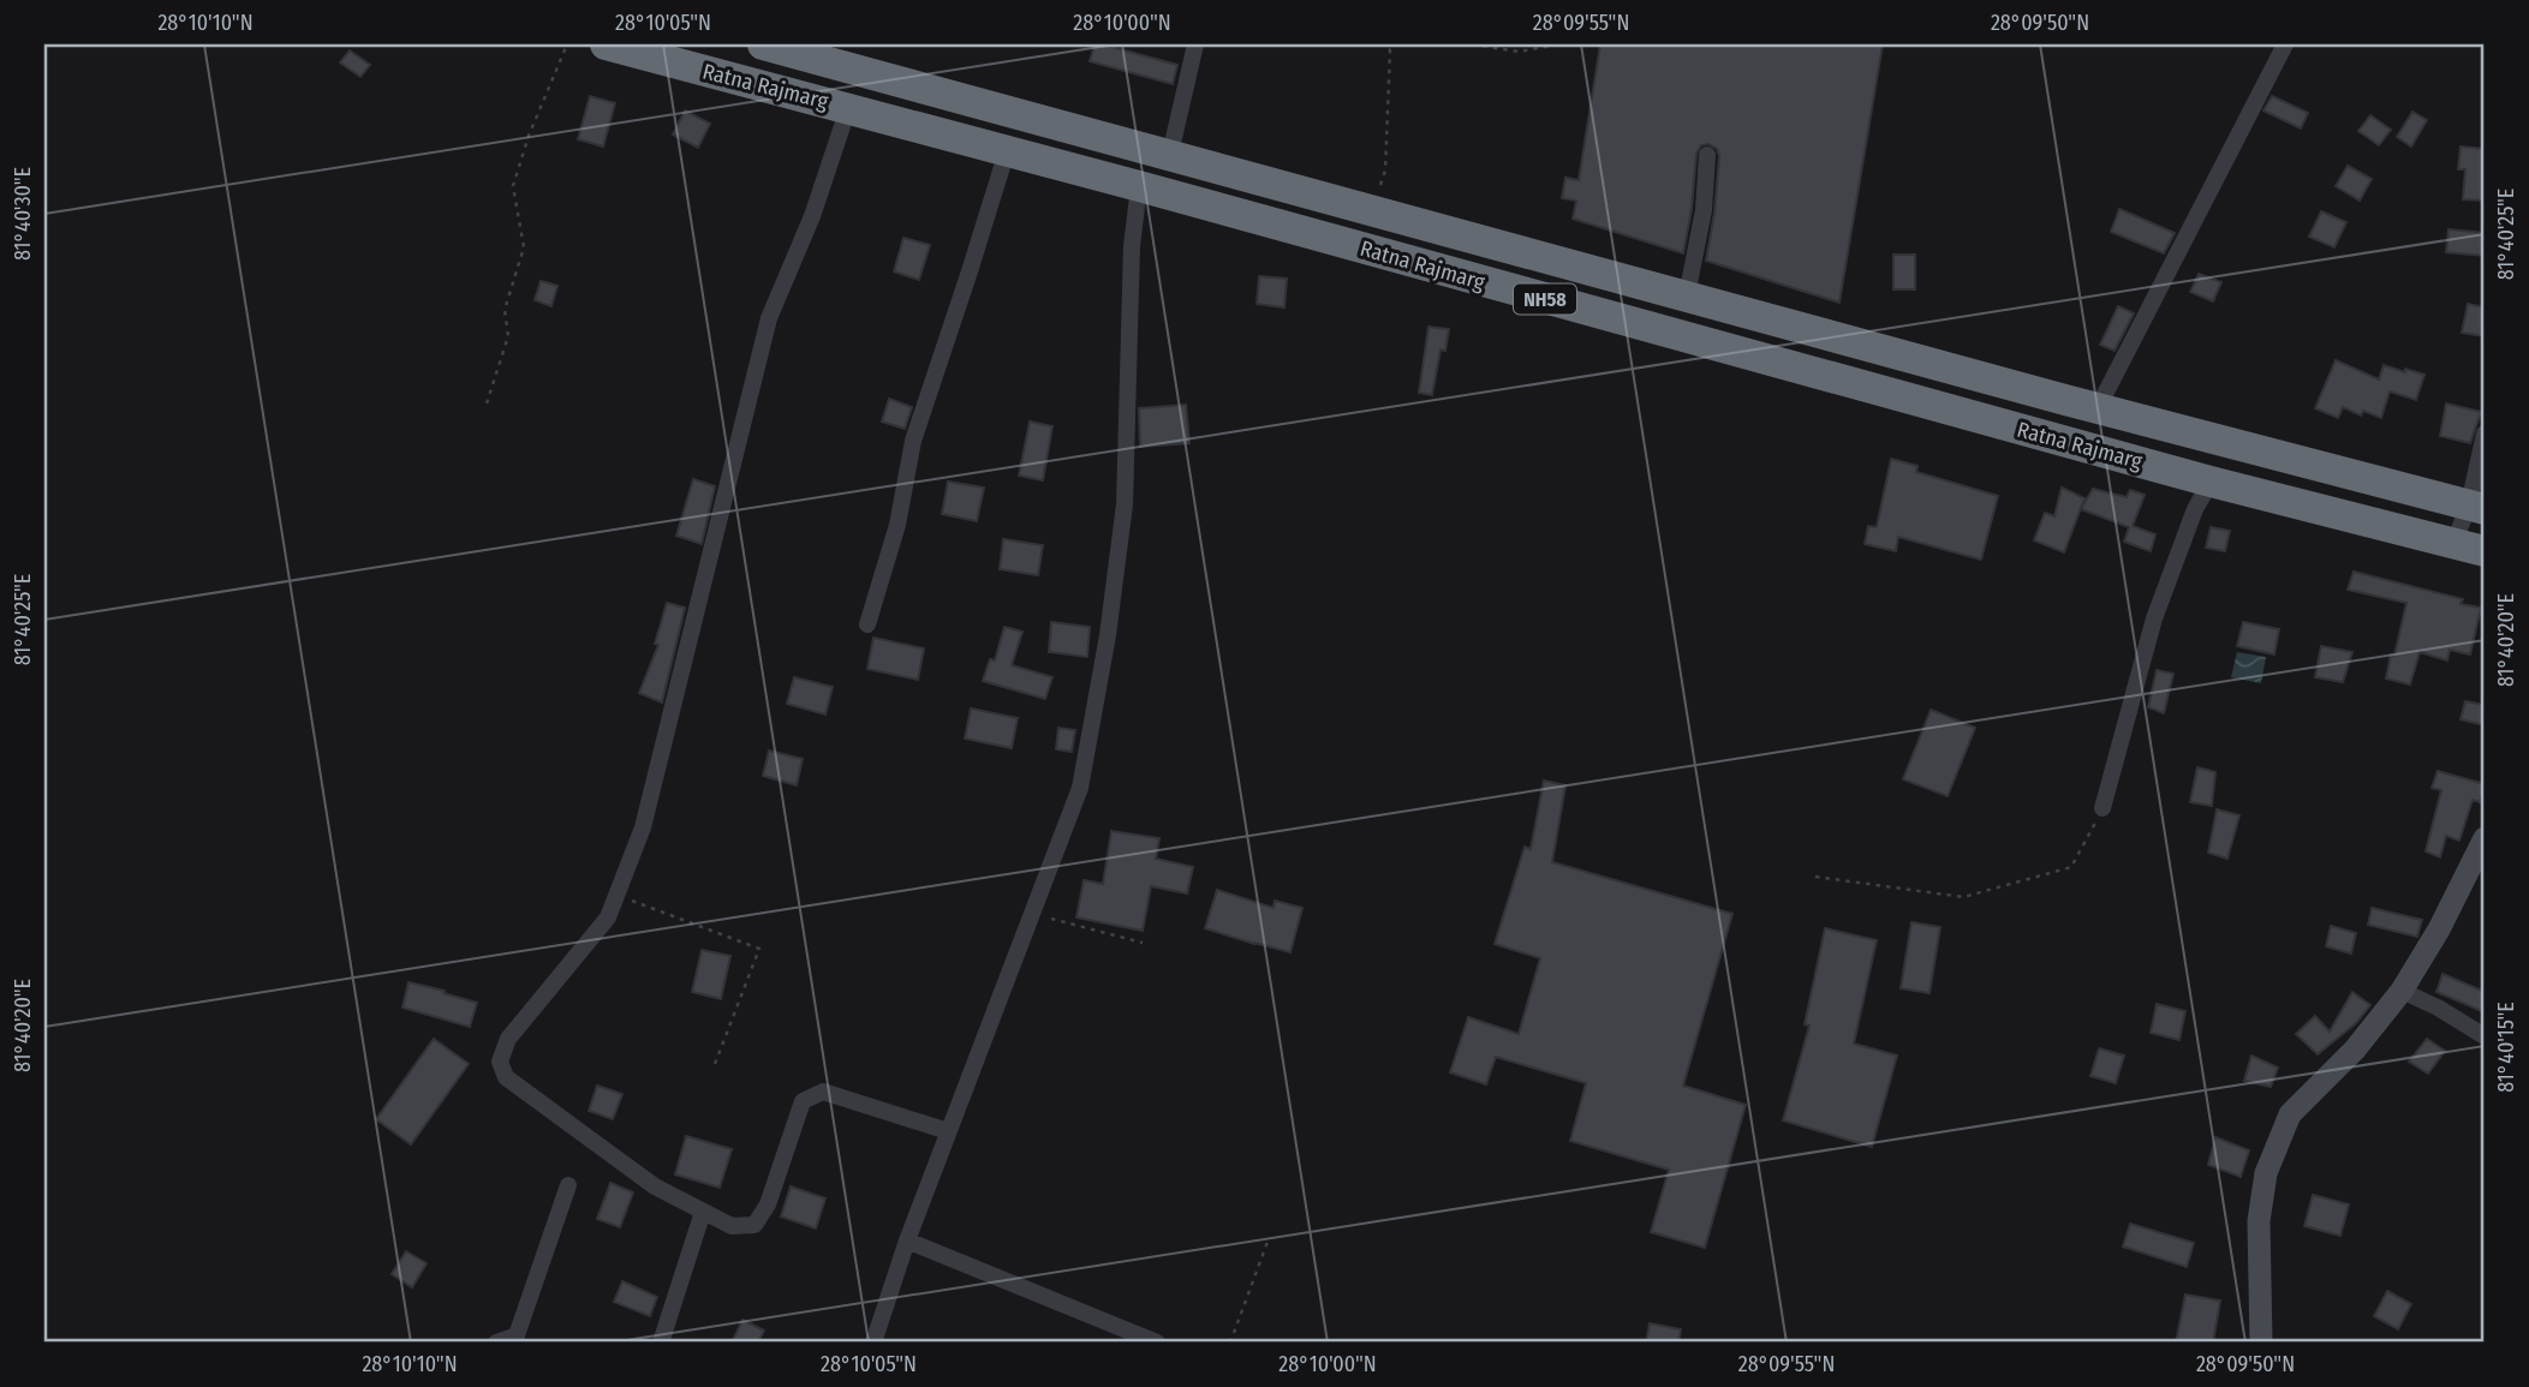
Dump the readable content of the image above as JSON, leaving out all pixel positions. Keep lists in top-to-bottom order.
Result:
{
  "streets": {
    "highway": ["Ratna Rajmarg", "NH58"]
  },
  "coordinates": [
    "28°10'10\"N",
    "28°10'05\"N",
    "28°10'00\"N",
    "28°09'55\"N",
    "28°09'50\"N",
    "81°40'30\"E",
    "81°40'25\"E",
    "81°40'20\"E",
    "81°40'15\"E"
  ]
}
